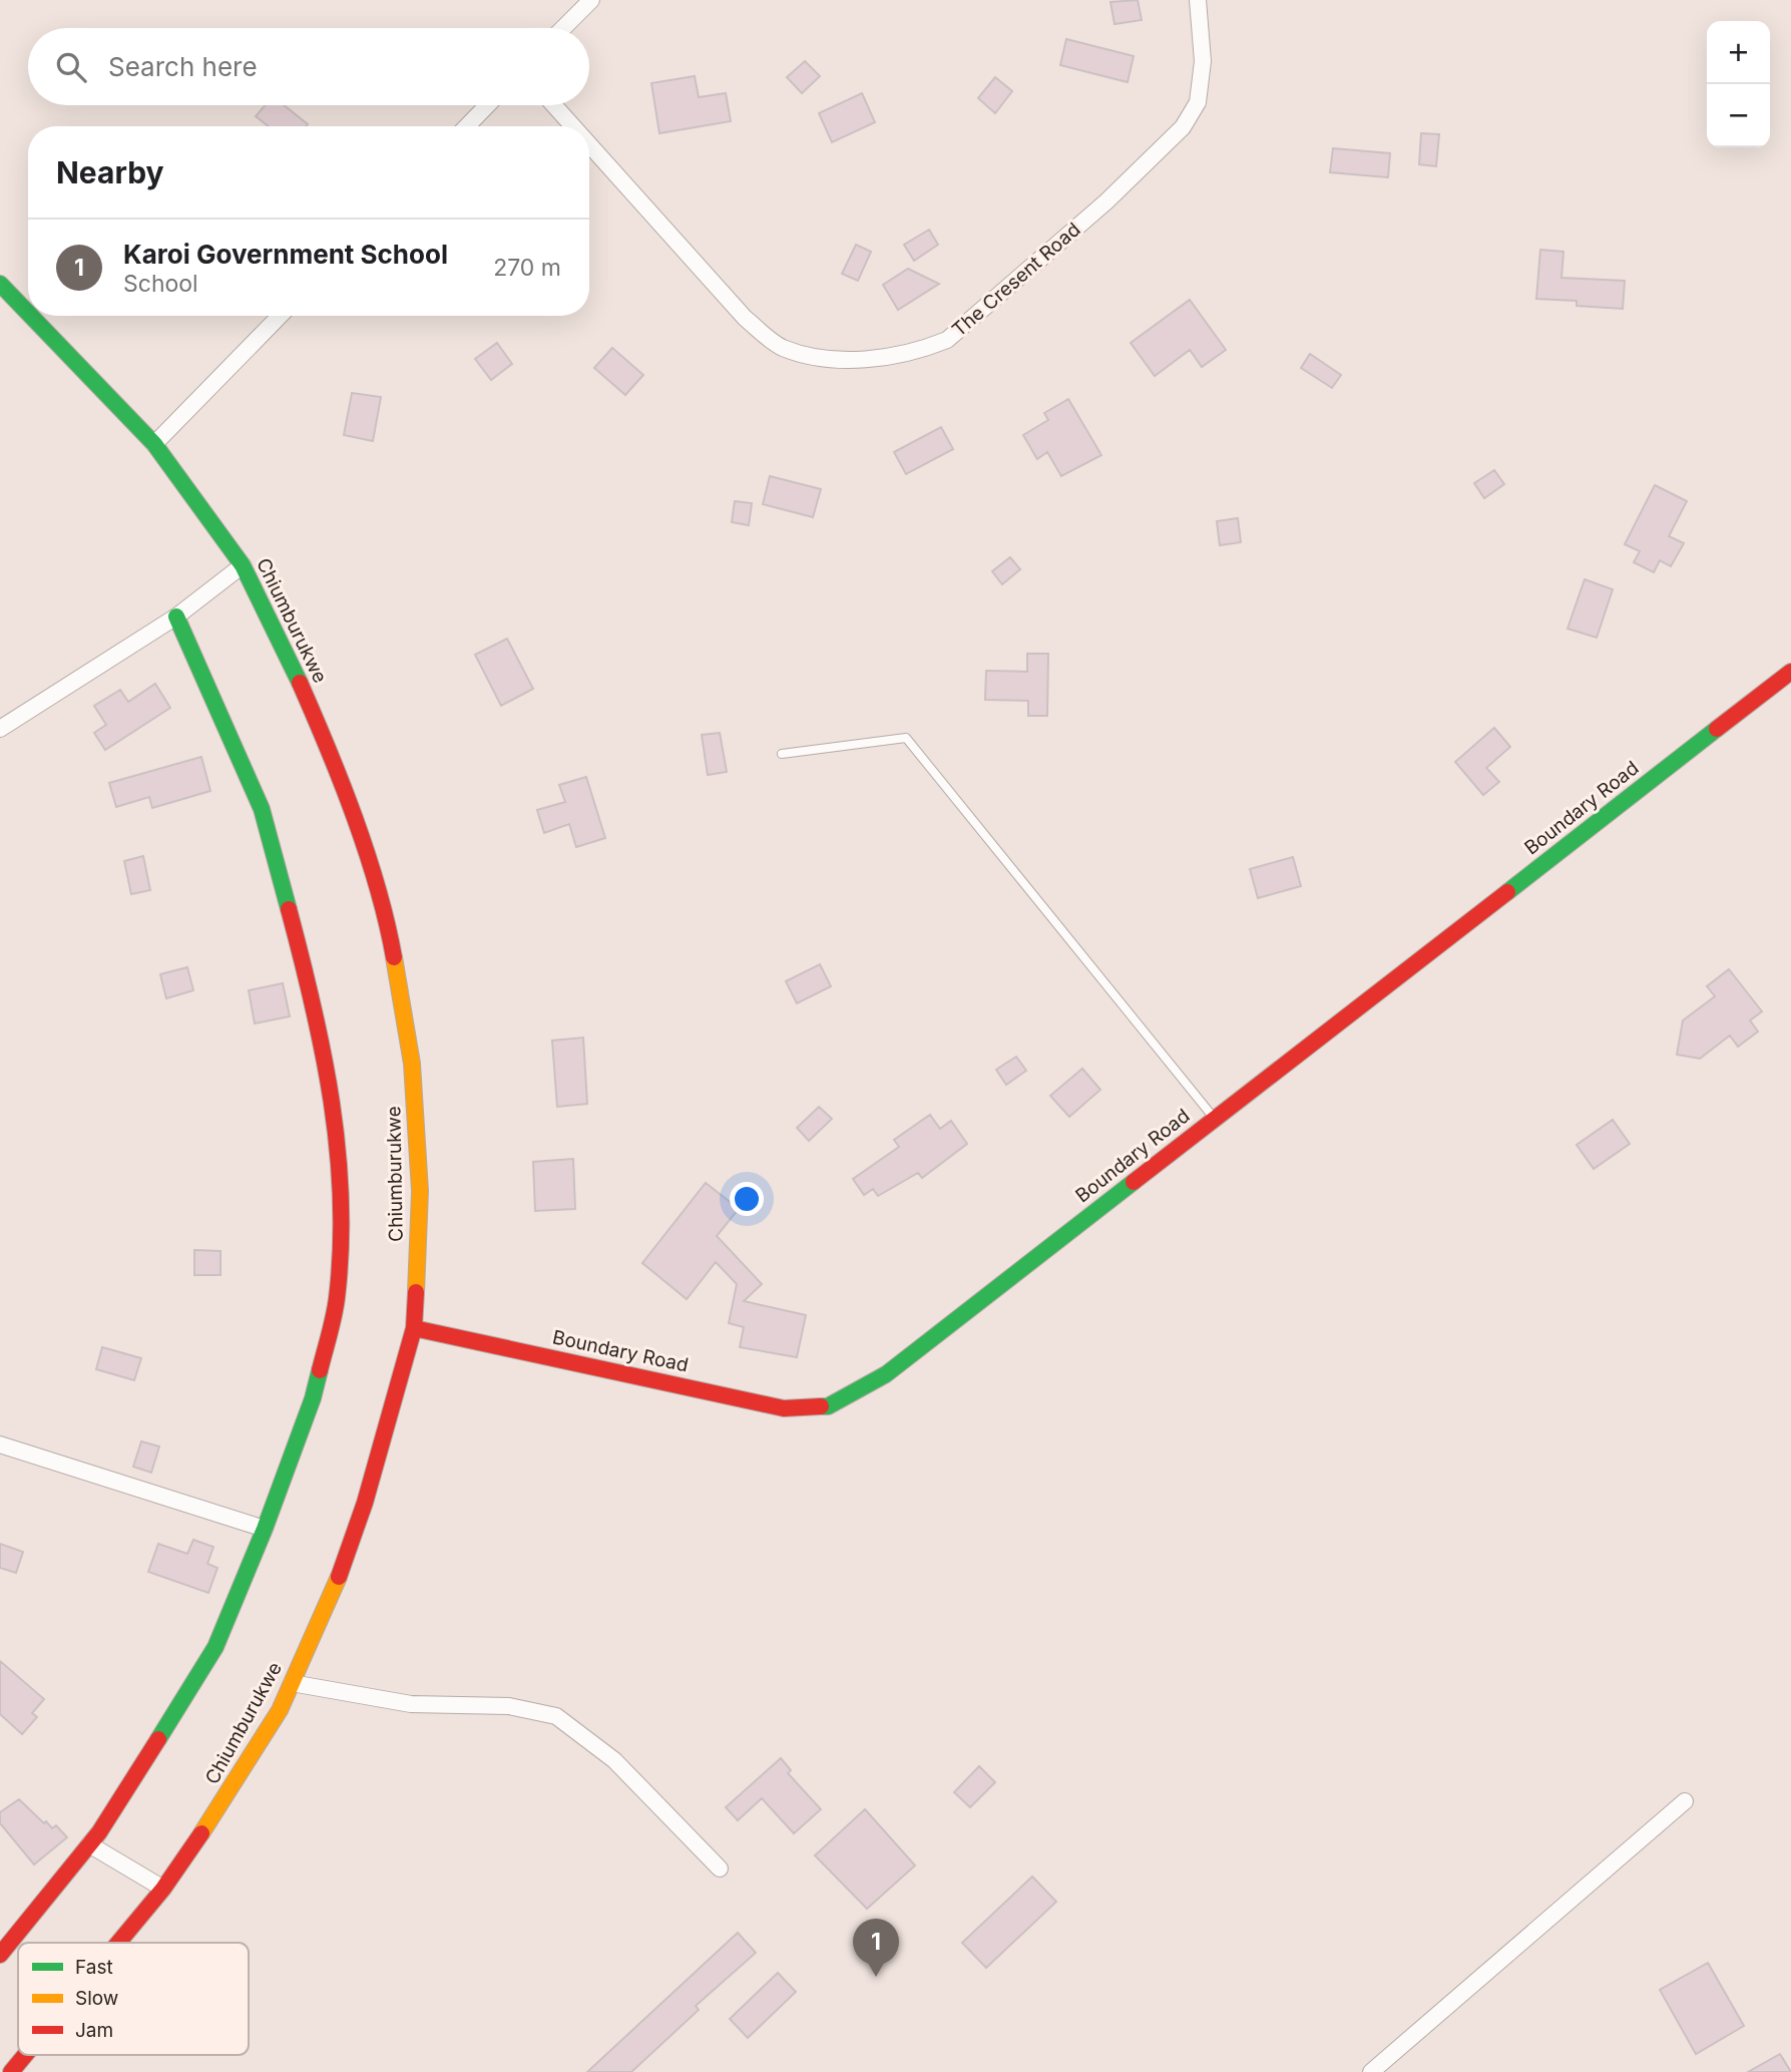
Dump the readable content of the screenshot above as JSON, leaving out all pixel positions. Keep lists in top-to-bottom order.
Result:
{
  "streets": {
    "street": ["The Cresent Road", "Chiumburukwe", "Boundary Road"]
  },
  "crossings": [
    ["Chiumburukwe", "Boundary Road"]
  ],
  "legend": ["Fast", "Slow", "Jam"],
  "page": {
    "map_buttons": ["+", "−"],
    "search": "Search here",
    "heading": "Nearby",
    "list": [
      {
        "mark": "1",
        "name": "Karoi Government School",
        "note": "School",
        "value": "270 m"
      }
    ],
    "pins": "1"
  }
}
